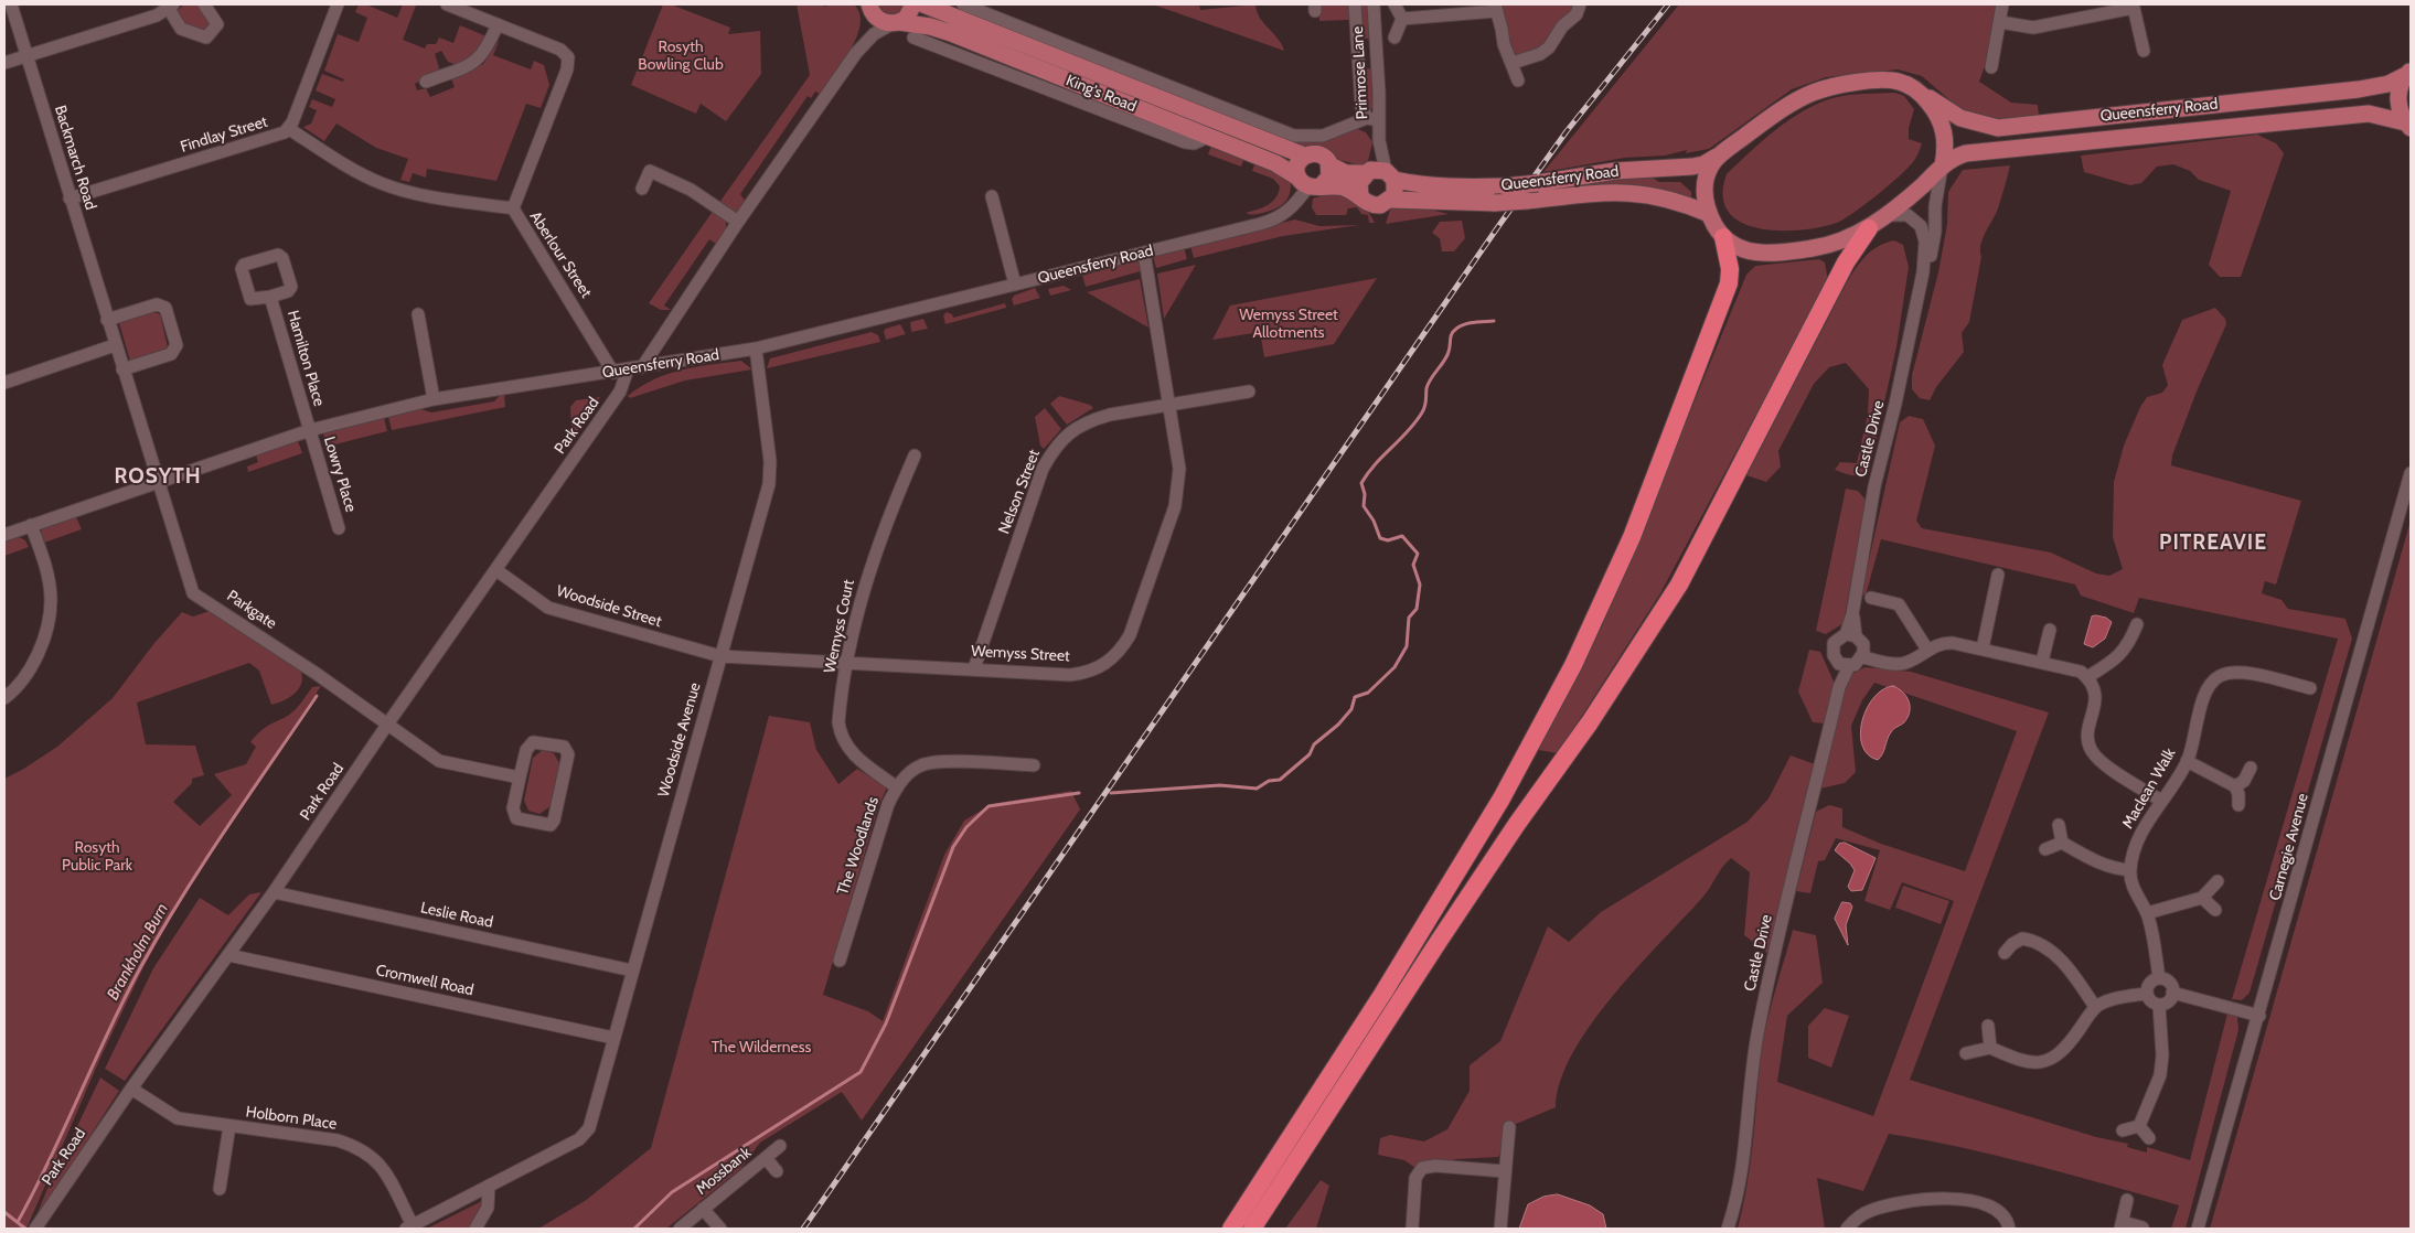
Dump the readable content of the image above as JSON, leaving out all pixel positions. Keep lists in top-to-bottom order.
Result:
{
  "streets": {
    "main road": ["King's Road", "Queensferry Road"],
    "street": [
      "Primrose Lane",
      "Findlay Street",
      "Backmarch Road",
      "Aberlour Street",
      "Hamilton Place",
      "Park Road",
      "Castle Drive",
      "Lowry Place",
      "Nelson Street",
      "Woodside Street",
      "Parkgate",
      "Wemyss Court",
      "Wemyss Street",
      "Woodside Avenue",
      "Maclean Walk",
      "The Woodlands",
      "Carnegie Avenue",
      "Leslie Road",
      "Cromwell Road",
      "Holborn Place",
      "Mossbank"
    ]
  },
  "crossings": [
    ["Primrose Lane", "Queensferry Road"],
    ["King's Road", "Queensferry Road"],
    ["Queensferry Road", "Backmarch Road"],
    ["Queensferry Road", "Aberlour Street"],
    ["Queensferry Road", "Hamilton Place"],
    ["Queensferry Road", "Park Road"],
    ["Queensferry Road", "Castle Drive"],
    ["Queensferry Road", "Lowry Place"],
    ["Queensferry Road", "Parkgate"],
    ["Queensferry Road", "Wemyss Street"],
    ["Queensferry Road", "Woodside Avenue"],
    ["Findlay Street", "Backmarch Road"],
    ["Backmarch Road", "Parkgate"],
    ["Hamilton Place", "Lowry Place"],
    ["Park Road", "Woodside Street"],
    ["Park Road", "Parkgate"],
    ["Park Road", "Leslie Road"],
    ["Park Road", "Cromwell Road"],
    ["Park Road", "Holborn Place"],
    ["Nelson Street", "Wemyss Street"],
    ["Woodside Street", "Wemyss Street"],
    ["Woodside Street", "Woodside Avenue"],
    ["Wemyss Court", "Wemyss Street"],
    ["Wemyss Court", "The Woodlands"],
    ["Wemyss Street", "Woodside Avenue"],
    ["Woodside Avenue", "Leslie Road"],
    ["Woodside Avenue", "Cromwell Road"]
  ],
  "districts": ["ROSYTH", "PITREAVIE"],
  "water": ["Brankholm Burn"],
  "parks": [
    "Rosyth Bowling Club",
    "Wemyss Street Allotments",
    "Rosyth Public Park",
    "The Wilderness"
  ]
}
